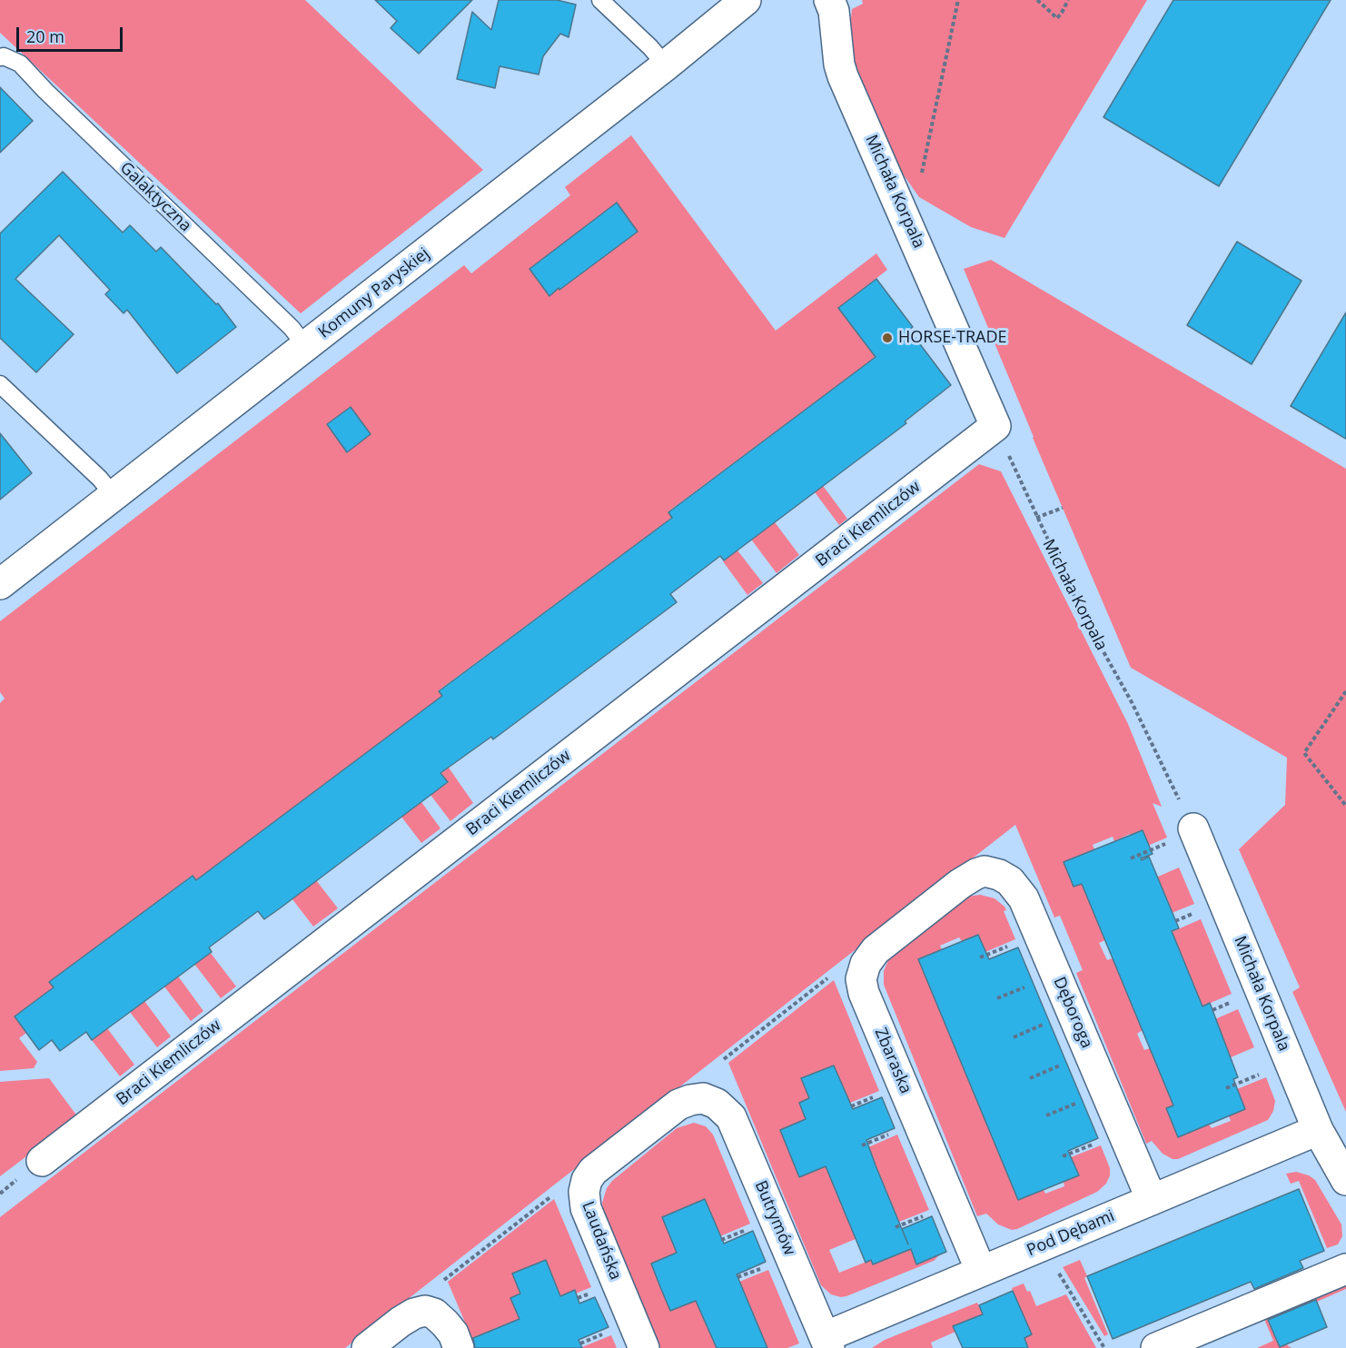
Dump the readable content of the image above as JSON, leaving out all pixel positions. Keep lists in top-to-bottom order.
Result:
{
  "streets": {
    "street": [
      "Michała Korpala",
      "Komuny Paryskiej",
      "Braci Kiemliczów",
      "Dęboroga",
      "Zbaraska",
      "Butrymów",
      "Pod Dębami",
      "Laudańska"
    ],
    "lane": ["Galaktyczna"]
  },
  "crossings": [
    ["Michała Korpala", "Braci Kiemliczów"],
    ["Michała Korpala", "Pod Dębami"],
    ["Galaktyczna", "Komuny Paryskiej"],
    ["Dęboroga", "Zbaraska"],
    ["Dęboroga", "Pod Dębami"],
    ["Zbaraska", "Pod Dębami"],
    ["Butrymów", "Pod Dębami"],
    ["Butrymów", "Laudańska"]
  ],
  "places": ["HORSE-TRADE"],
  "scale_bar": "20 m"
}
